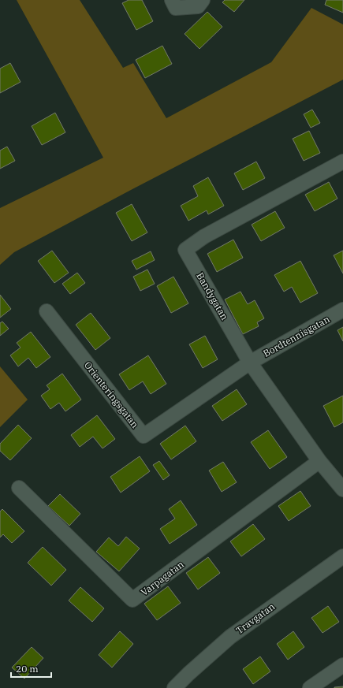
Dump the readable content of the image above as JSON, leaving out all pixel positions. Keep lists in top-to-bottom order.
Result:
{
  "streets": {
    "street": [
      "Bandygatan",
      "Bordtennisgatan",
      "Orienteringsgatan",
      "Varpagatan",
      "Travgatan"
    ]
  },
  "crossings": [
    ["Bandygatan", "Bordtennisgatan"],
    ["Bandygatan", "Orienteringsgatan"],
    ["Bandygatan", "Varpagatan"],
    ["Bordtennisgatan", "Orienteringsgatan"]
  ],
  "scale_bar": "20 m"
}
